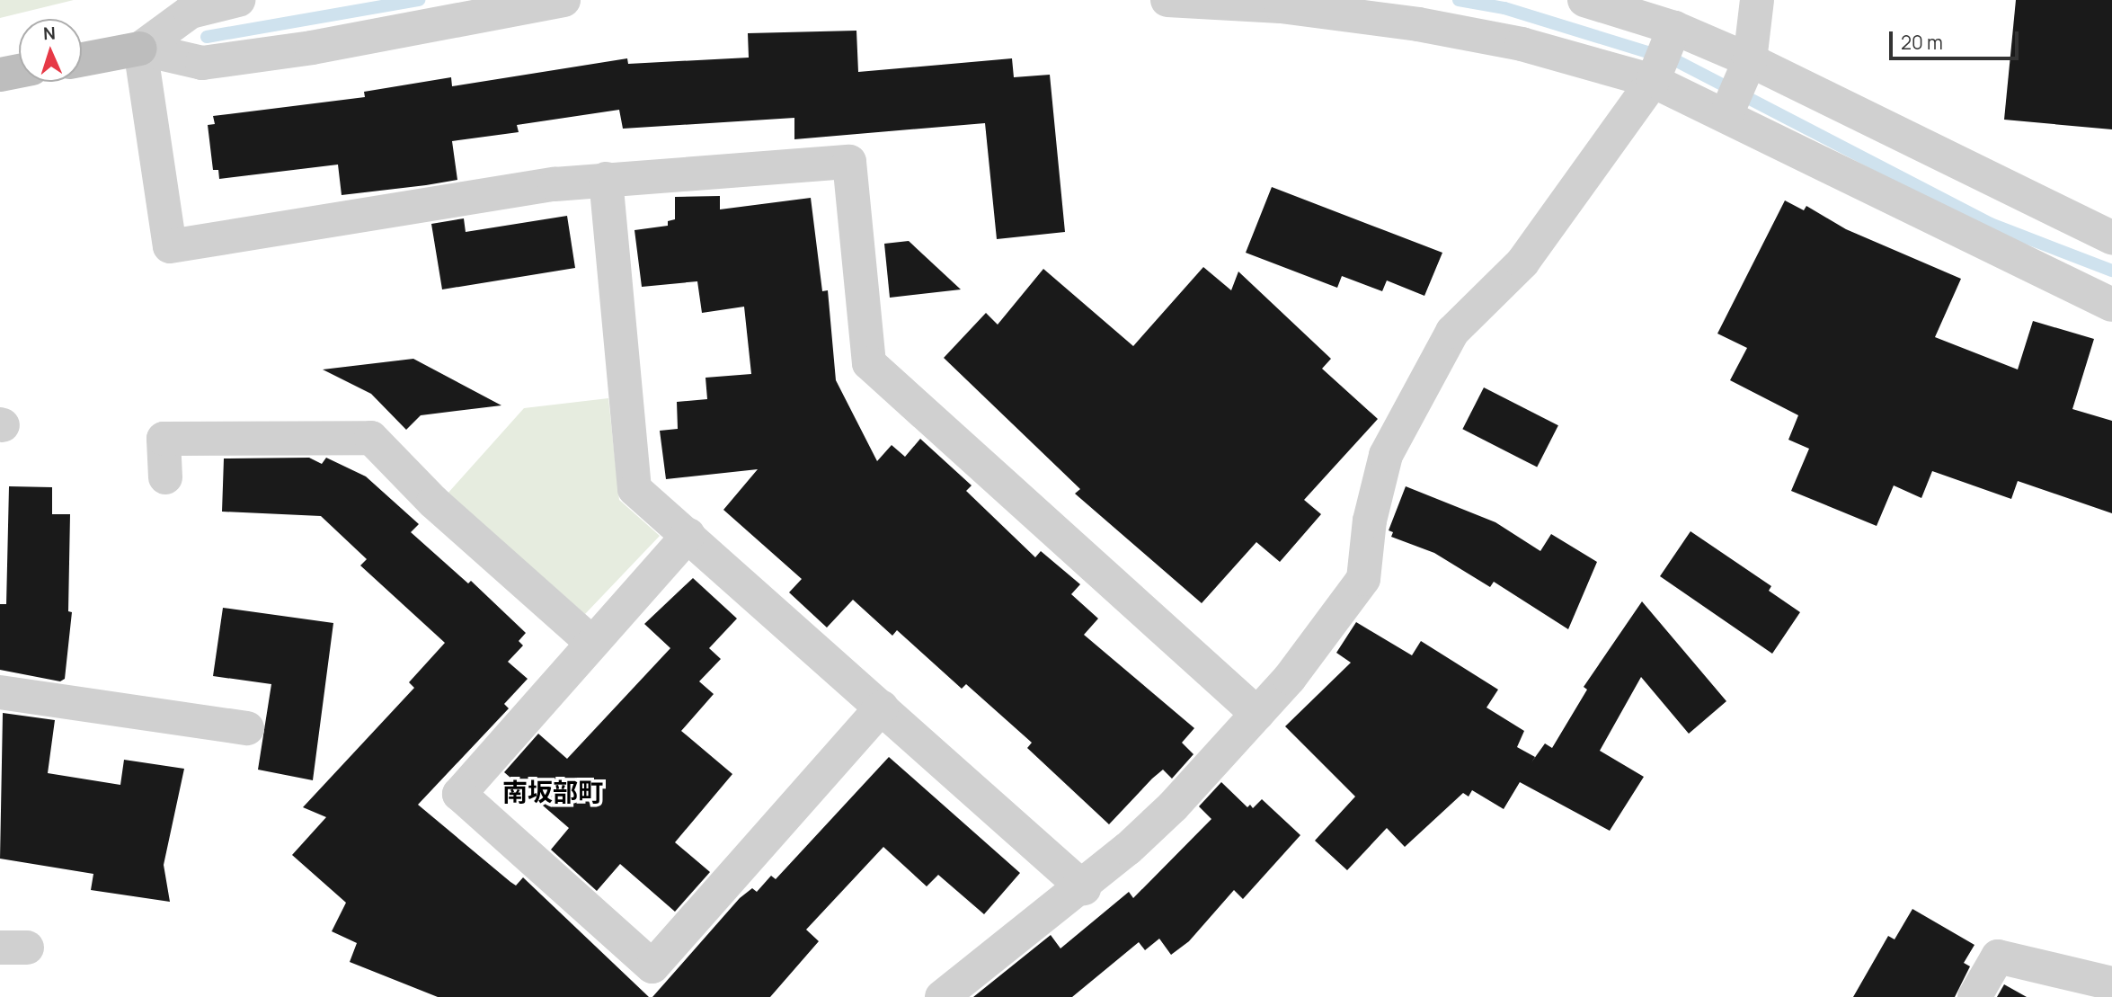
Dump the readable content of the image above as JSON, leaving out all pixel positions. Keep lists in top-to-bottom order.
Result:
{
  "districts": ["南坂部町"],
  "scale_bar": "20 m",
  "north": "top"
}
